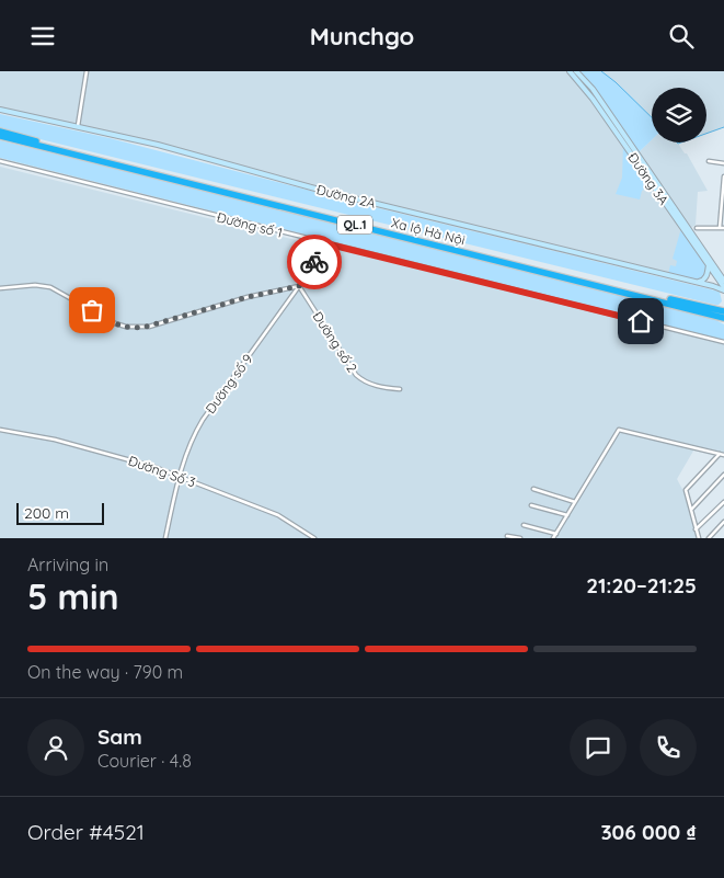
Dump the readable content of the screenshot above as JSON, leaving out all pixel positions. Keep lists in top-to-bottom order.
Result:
{
  "streets": {
    "highway": ["QL.1", "Xa lộ Hà Nội"],
    "street": [
      "Đường 3A",
      "Đường 2A",
      "Đường số 1",
      "Đường số 2",
      "Đường số 9",
      "Đường Số 3"
    ]
  },
  "crossings": [
    ["Đường 3A", "Đường 2A"],
    ["Đường số 1", "Đường số 9"],
    ["Đường số 2", "Đường số 9"],
    ["Đường số 9", "Đường Số 3"]
  ],
  "scale_bar": "200 m",
  "page": {
    "header": "Munchgo",
    "scale": "200 m",
    "heading": ["5 min", "Arriving in", "21:20–21:25"],
    "panel": [
      "Sam",
      "Courier · 4.8",
      "Order #4521",
      "306 000 ₫"
    ],
    "bar": "On the way · 790 m"
  }
}
